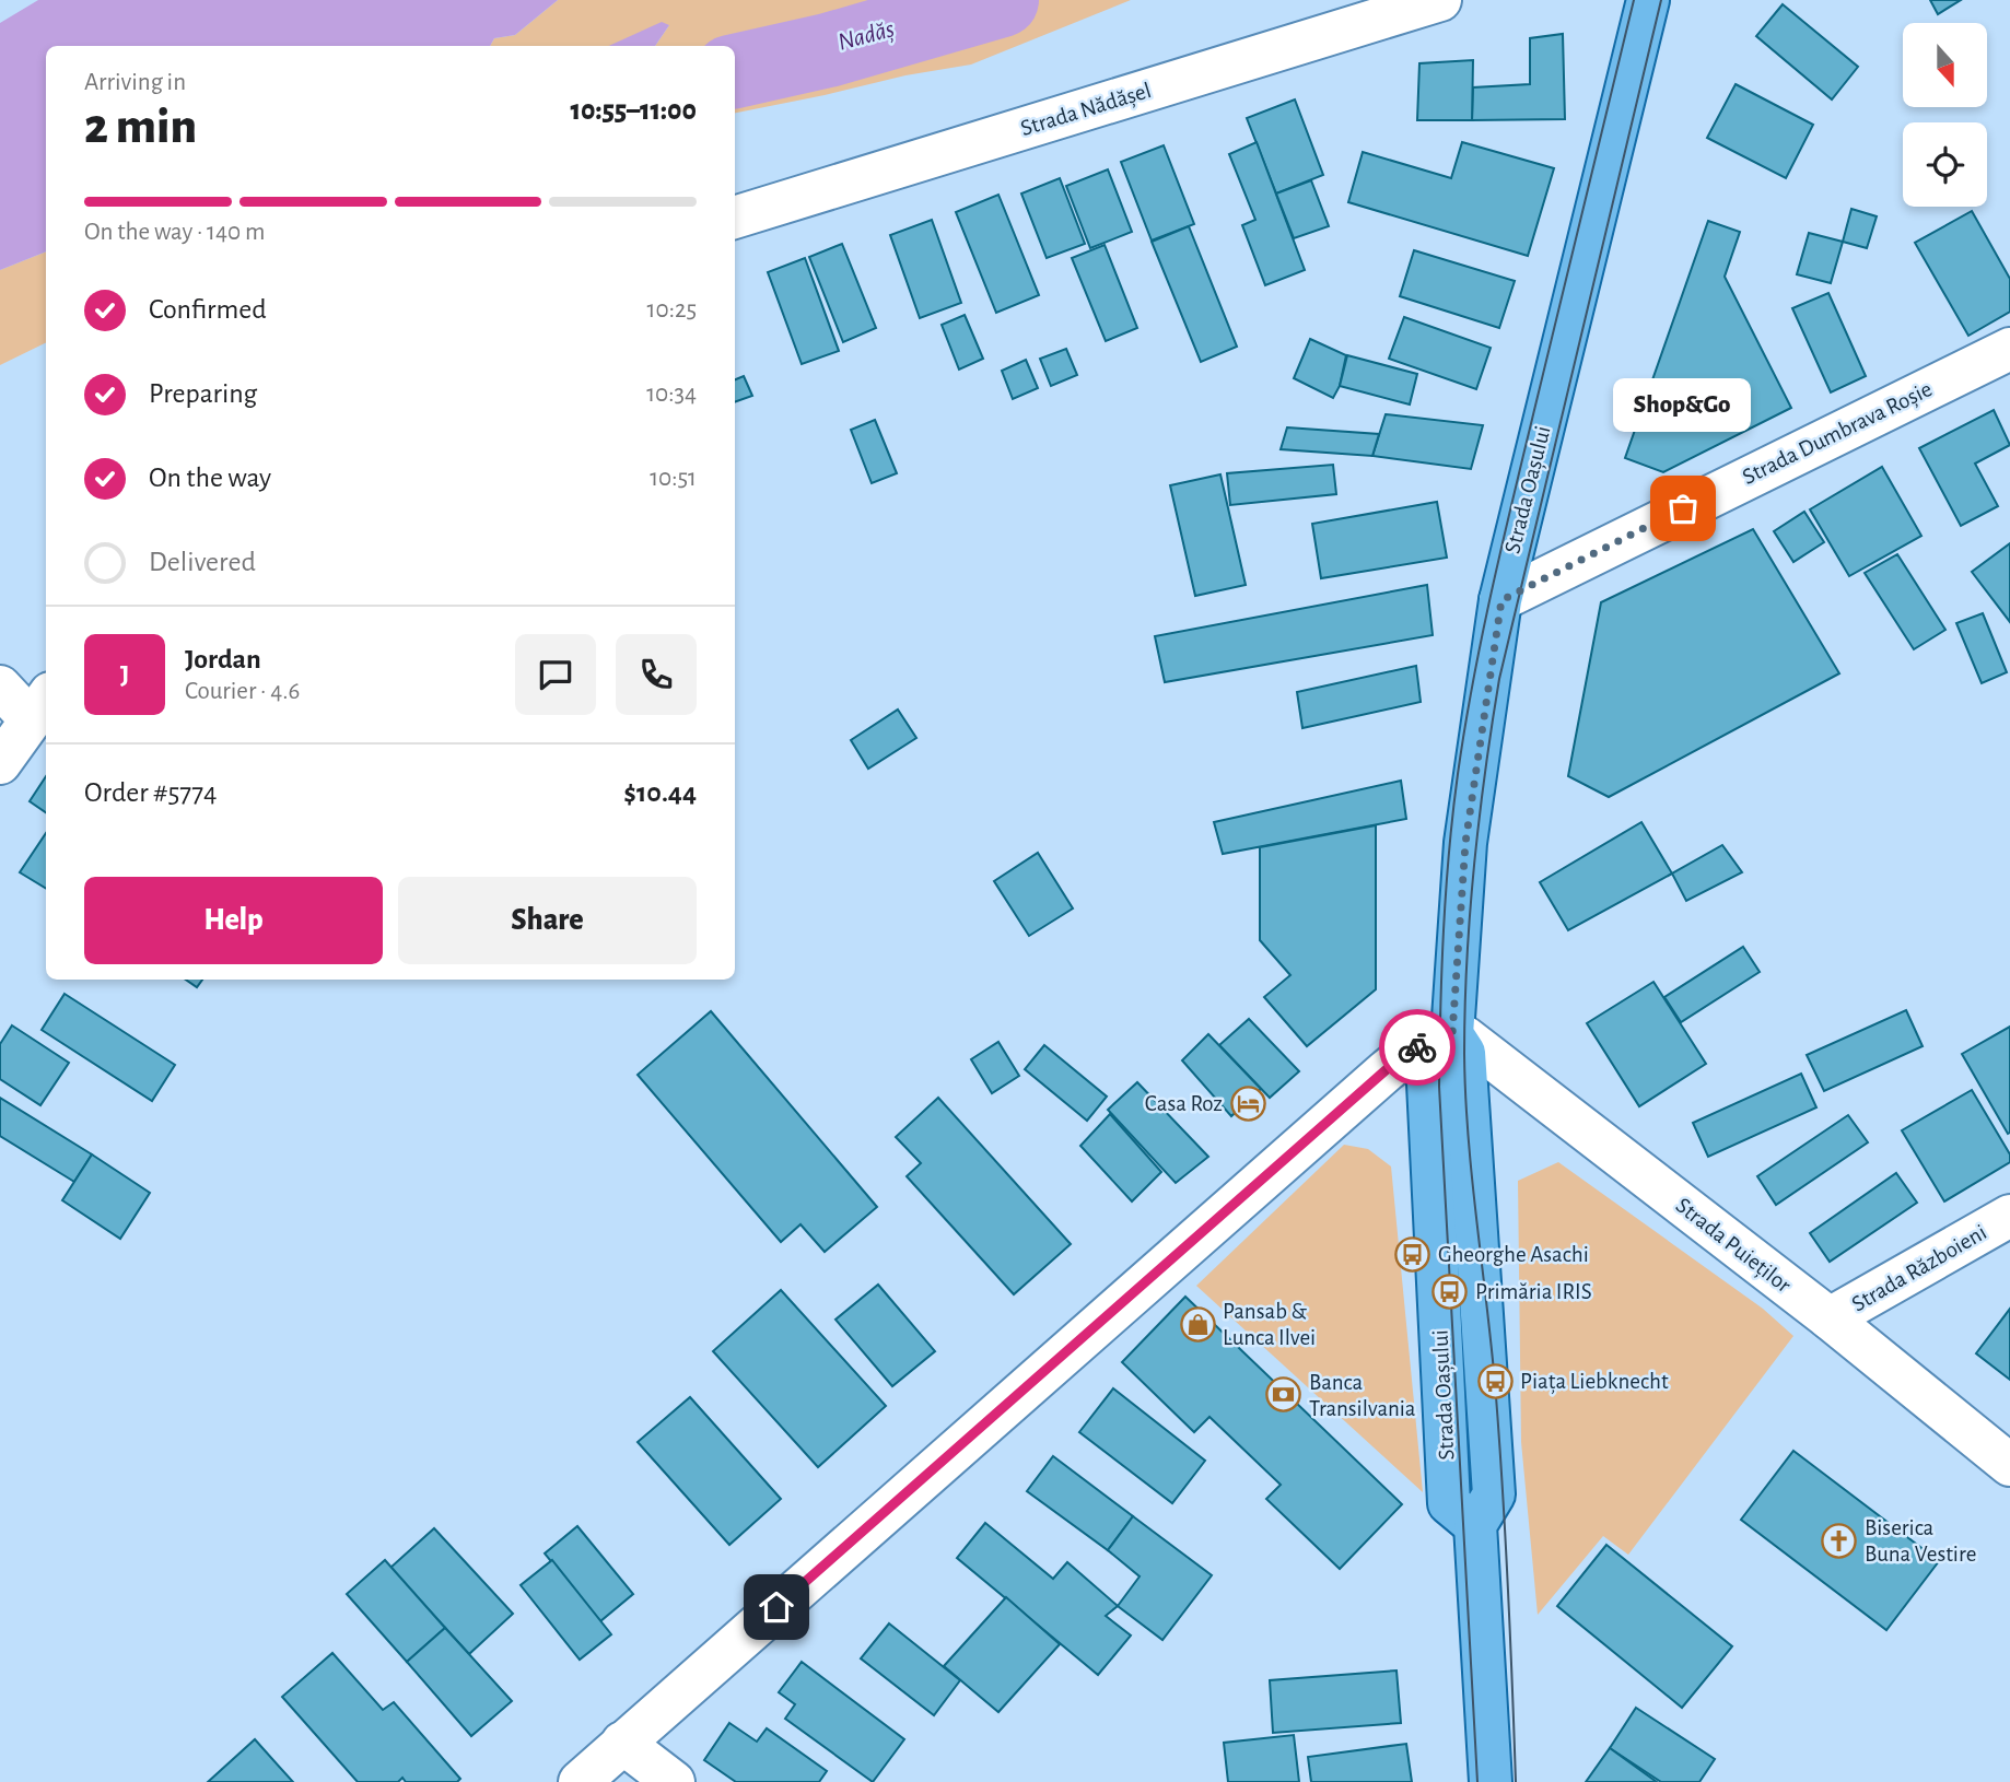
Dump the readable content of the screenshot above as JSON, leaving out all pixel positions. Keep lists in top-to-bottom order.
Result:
{
  "streets": {
    "main road": ["Strada Oașului"],
    "street": [
      "Strada Nădășel",
      "Strada Dumbrava Roșie",
      "Strada Puieților",
      "Strada Războieni"
    ]
  },
  "crossings": [
    ["Strada Dumbrava Roșie", "Strada Oașului"],
    ["Strada Oașului", "Strada Puieților"],
    ["Strada Puieților", "Strada Războieni"]
  ],
  "water": ["Nadăș"],
  "places": {
    "other": ["Shop&Go"],
    "hotel": ["Casa Roz"],
    "bus stop": ["Gheorghe Asachi", "Primăria IRIS", "Piața Liebknecht"],
    "shop": ["Pansab & Lunca Ilvei"],
    "bank": ["Banca Transilvania"],
    "church": ["Biserica Buna Vestire"]
  },
  "north": "bottom",
  "page": {
    "heading": ["2 min", "Arriving in", "10:55–11:00"],
    "panel": [
      "Jordan",
      "Courier · 4.6",
      "Order #5774",
      "$10.44"
    ],
    "bar": "On the way · 140 m",
    "list": [
      ["Confirmed", "10:25"],
      ["Preparing", "10:34"],
      ["On the way", "10:51"],
      "Delivered"
    ],
    "bubble": "Shop&Go",
    "round": "J",
    "buttons": ["Help", "Share"]
  }
}
